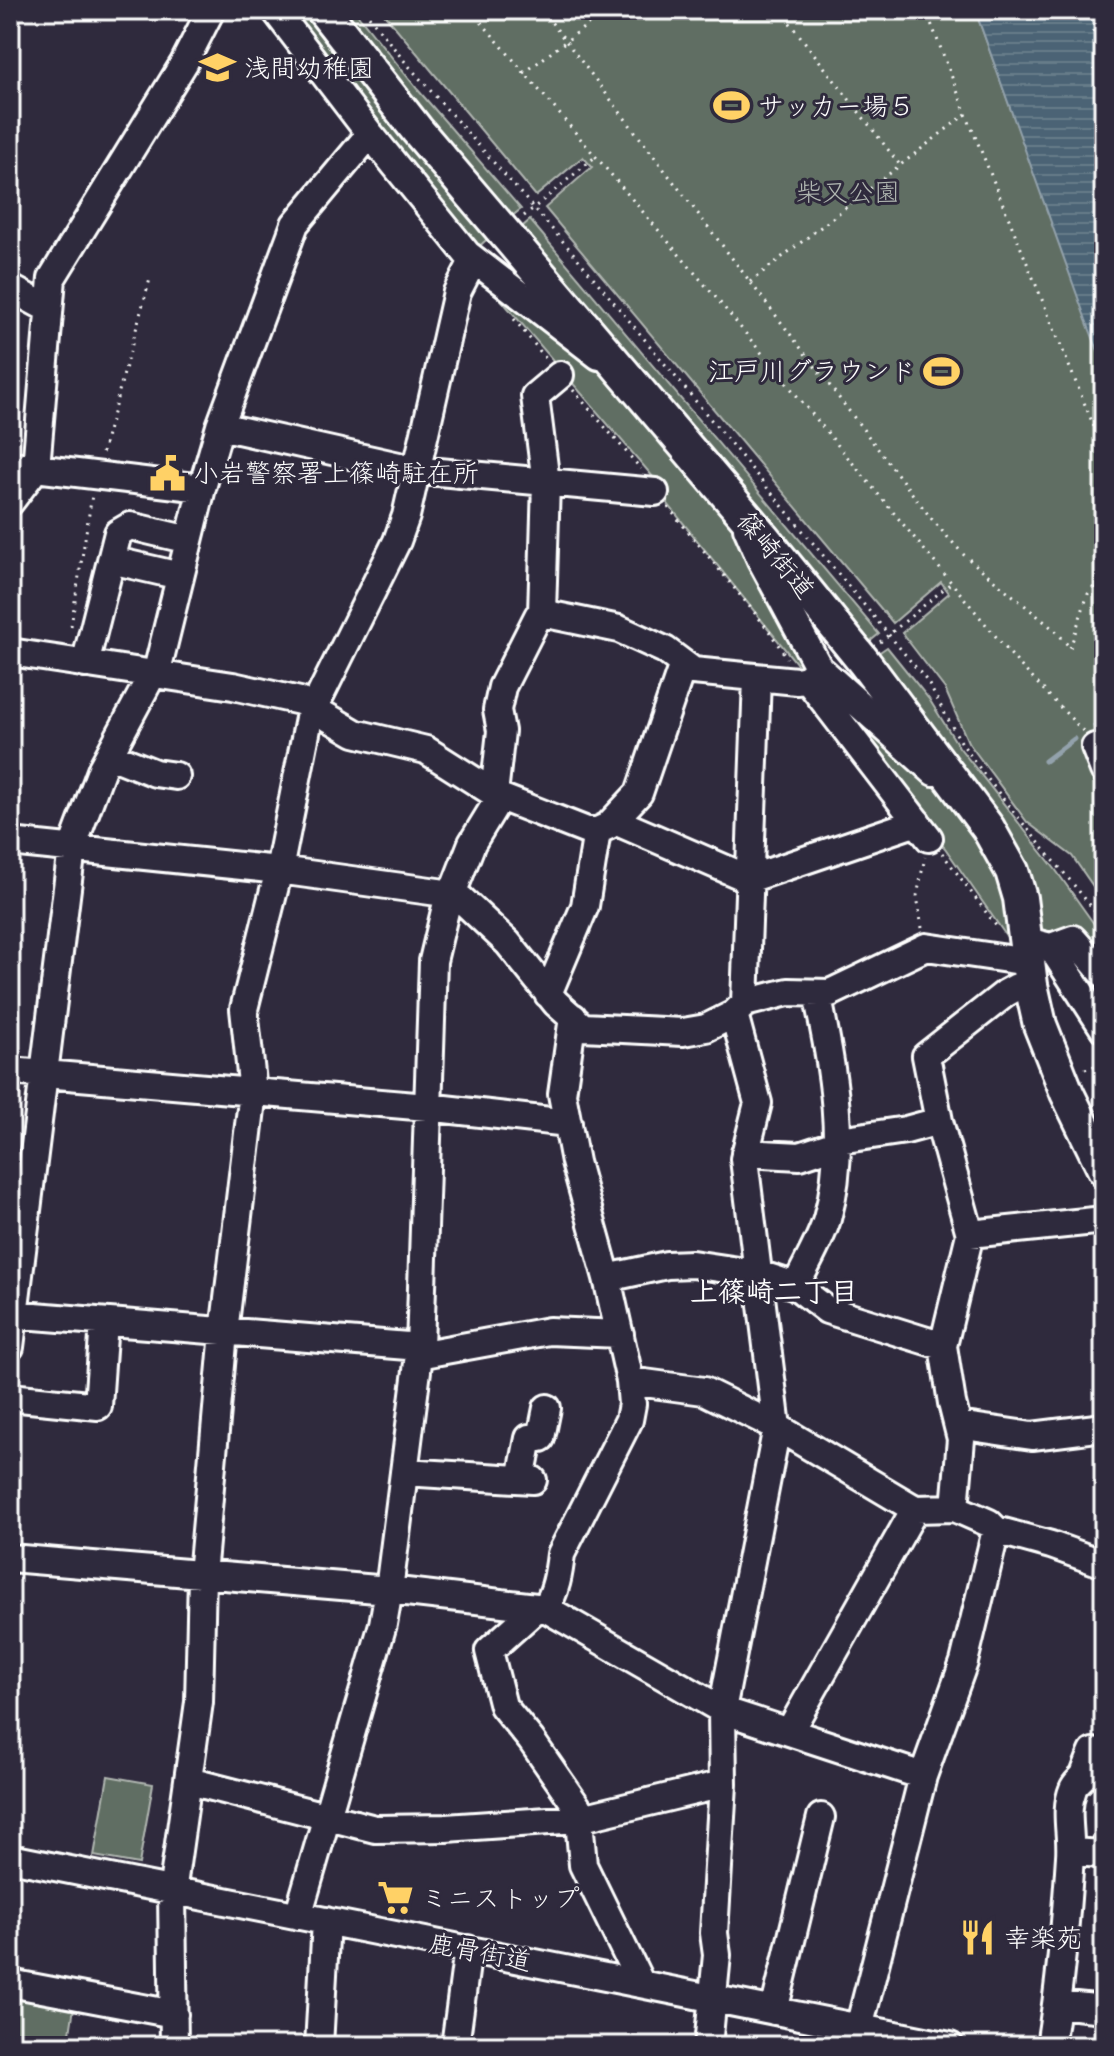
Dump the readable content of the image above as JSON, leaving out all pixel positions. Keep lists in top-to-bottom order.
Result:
{
  "streets": {
    "main road": ["篠崎街道"],
    "street": ["鹿骨街道"]
  },
  "districts": ["上篠崎二丁目"],
  "parks": ["柴又公園"],
  "places": {
    "school or university": ["浅間幼稚園"],
    "sports": ["サッカー場５", "江戸川グラウンド"],
    "public building": ["小岩警察署上篠崎駐在所"],
    "supermarket": ["ミニストップ"],
    "restaurant": ["幸楽苑"]
  }
}
